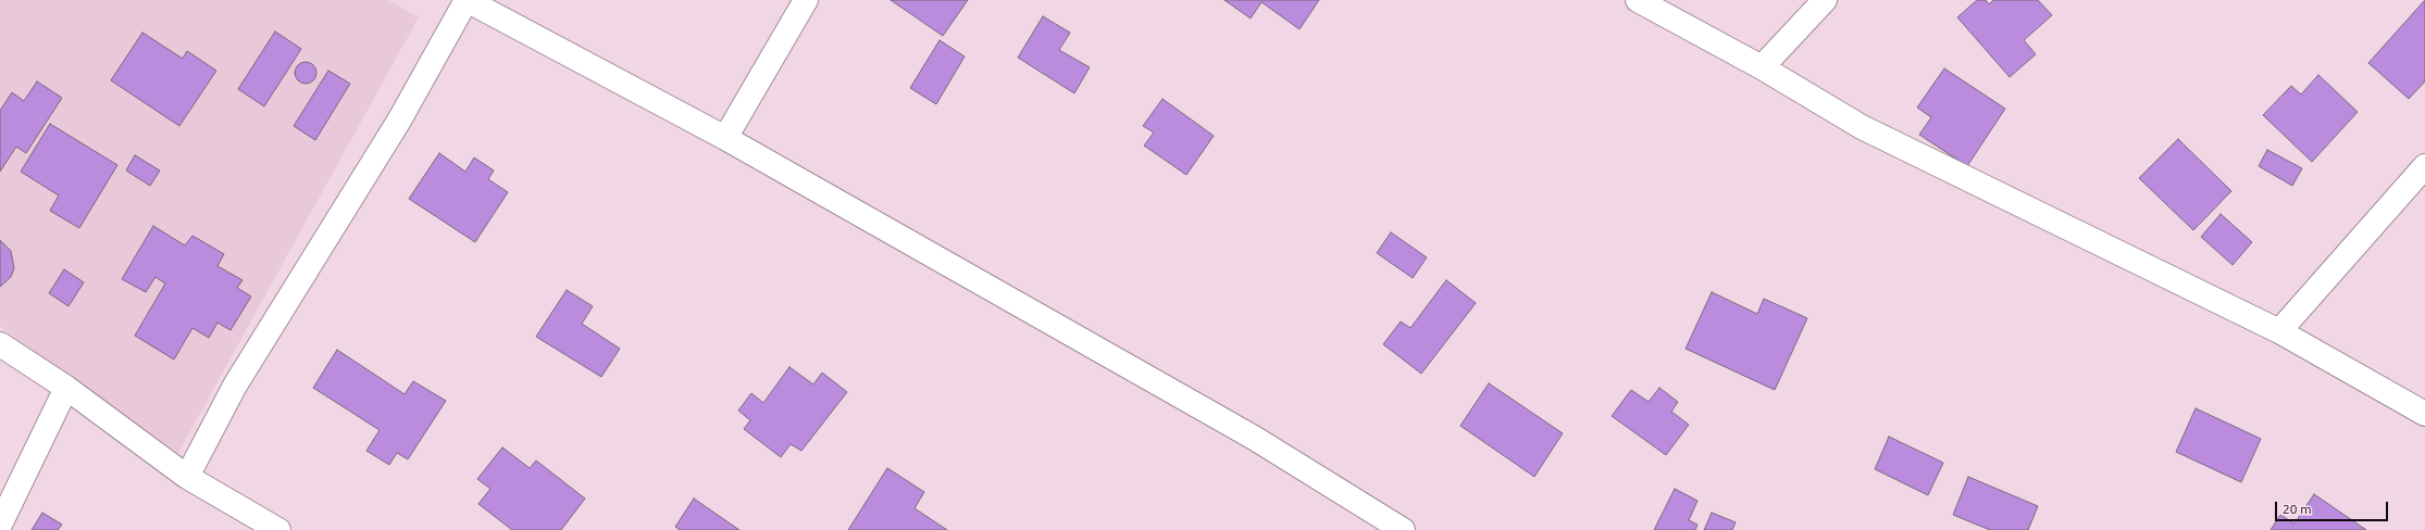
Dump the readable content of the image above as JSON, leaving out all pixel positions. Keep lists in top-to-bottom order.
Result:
{
  "scale_bar": "20 m"
}
